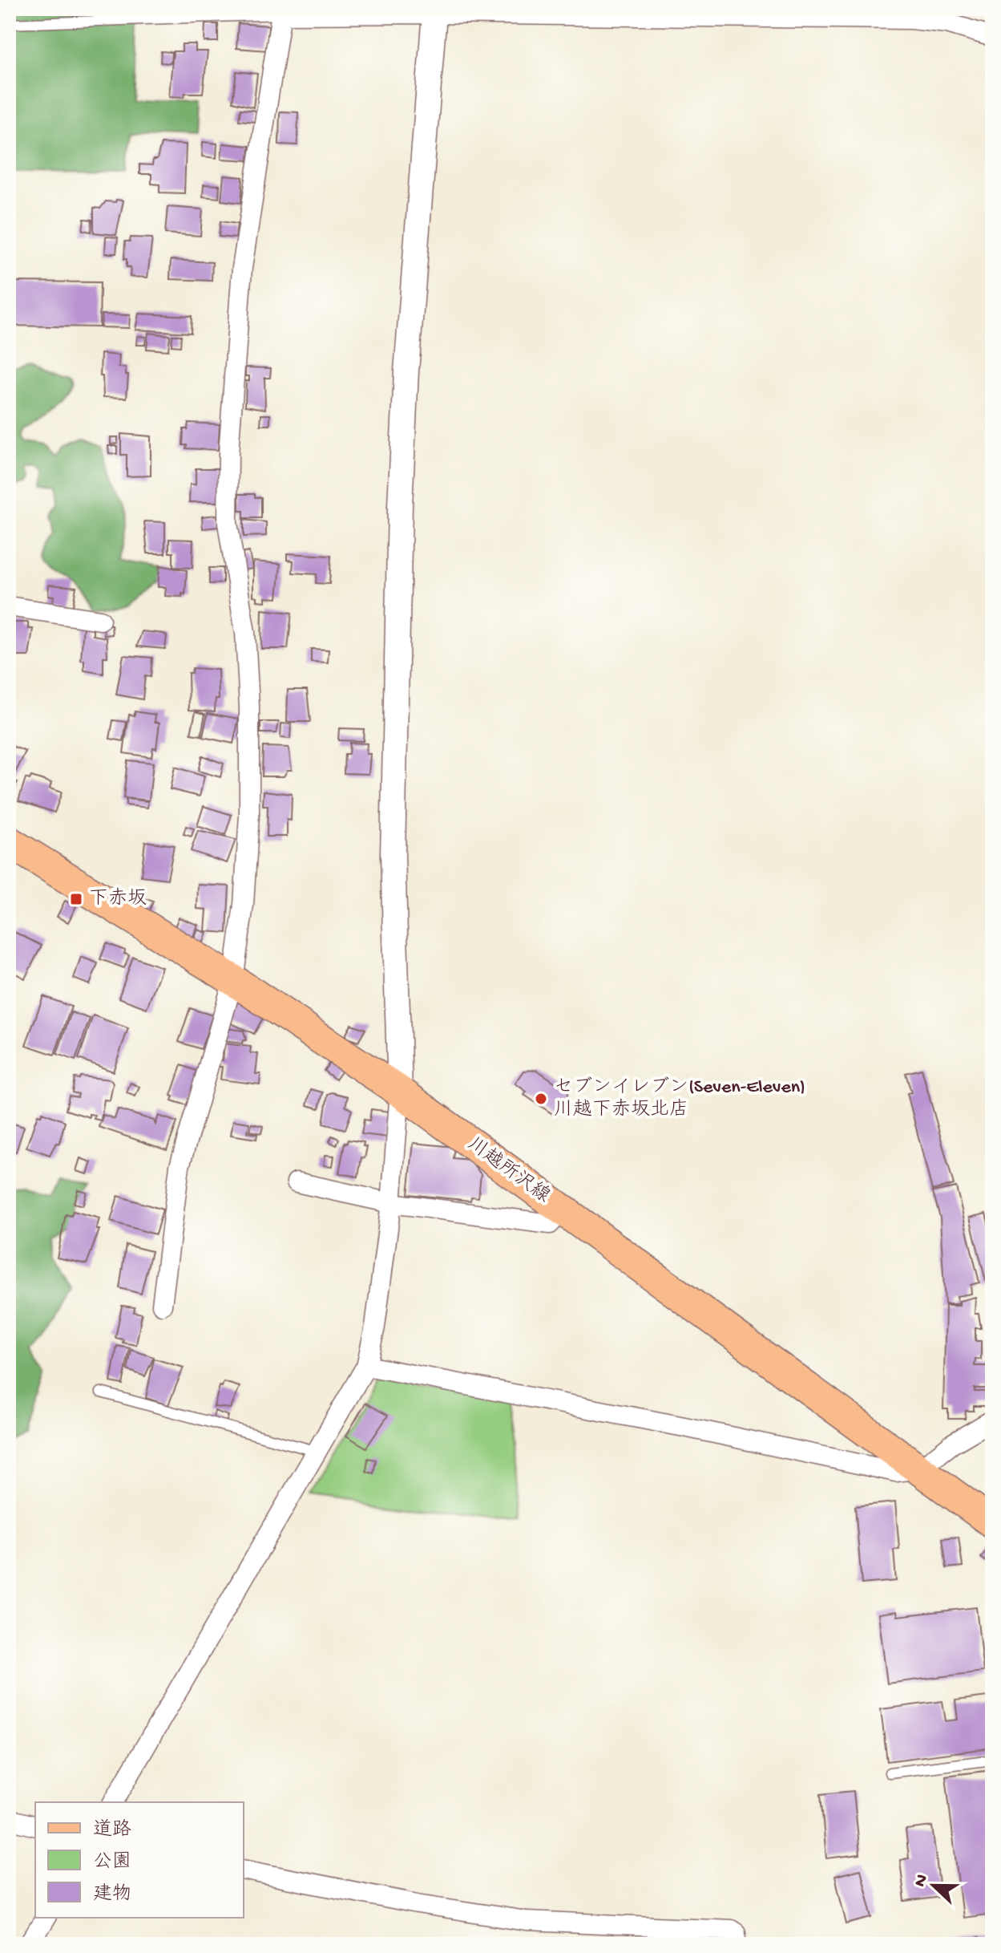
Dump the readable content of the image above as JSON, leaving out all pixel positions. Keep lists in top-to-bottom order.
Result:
{
  "streets": {
    "main road": ["川越所沢線"]
  },
  "places": {
    "transit": ["下赤坂"],
    "other": ["セブンイレブン(Seven-Eleven) 川越下赤坂北店"]
  },
  "legend": ["道路", "公園", "建物"],
  "north": "left"
}
